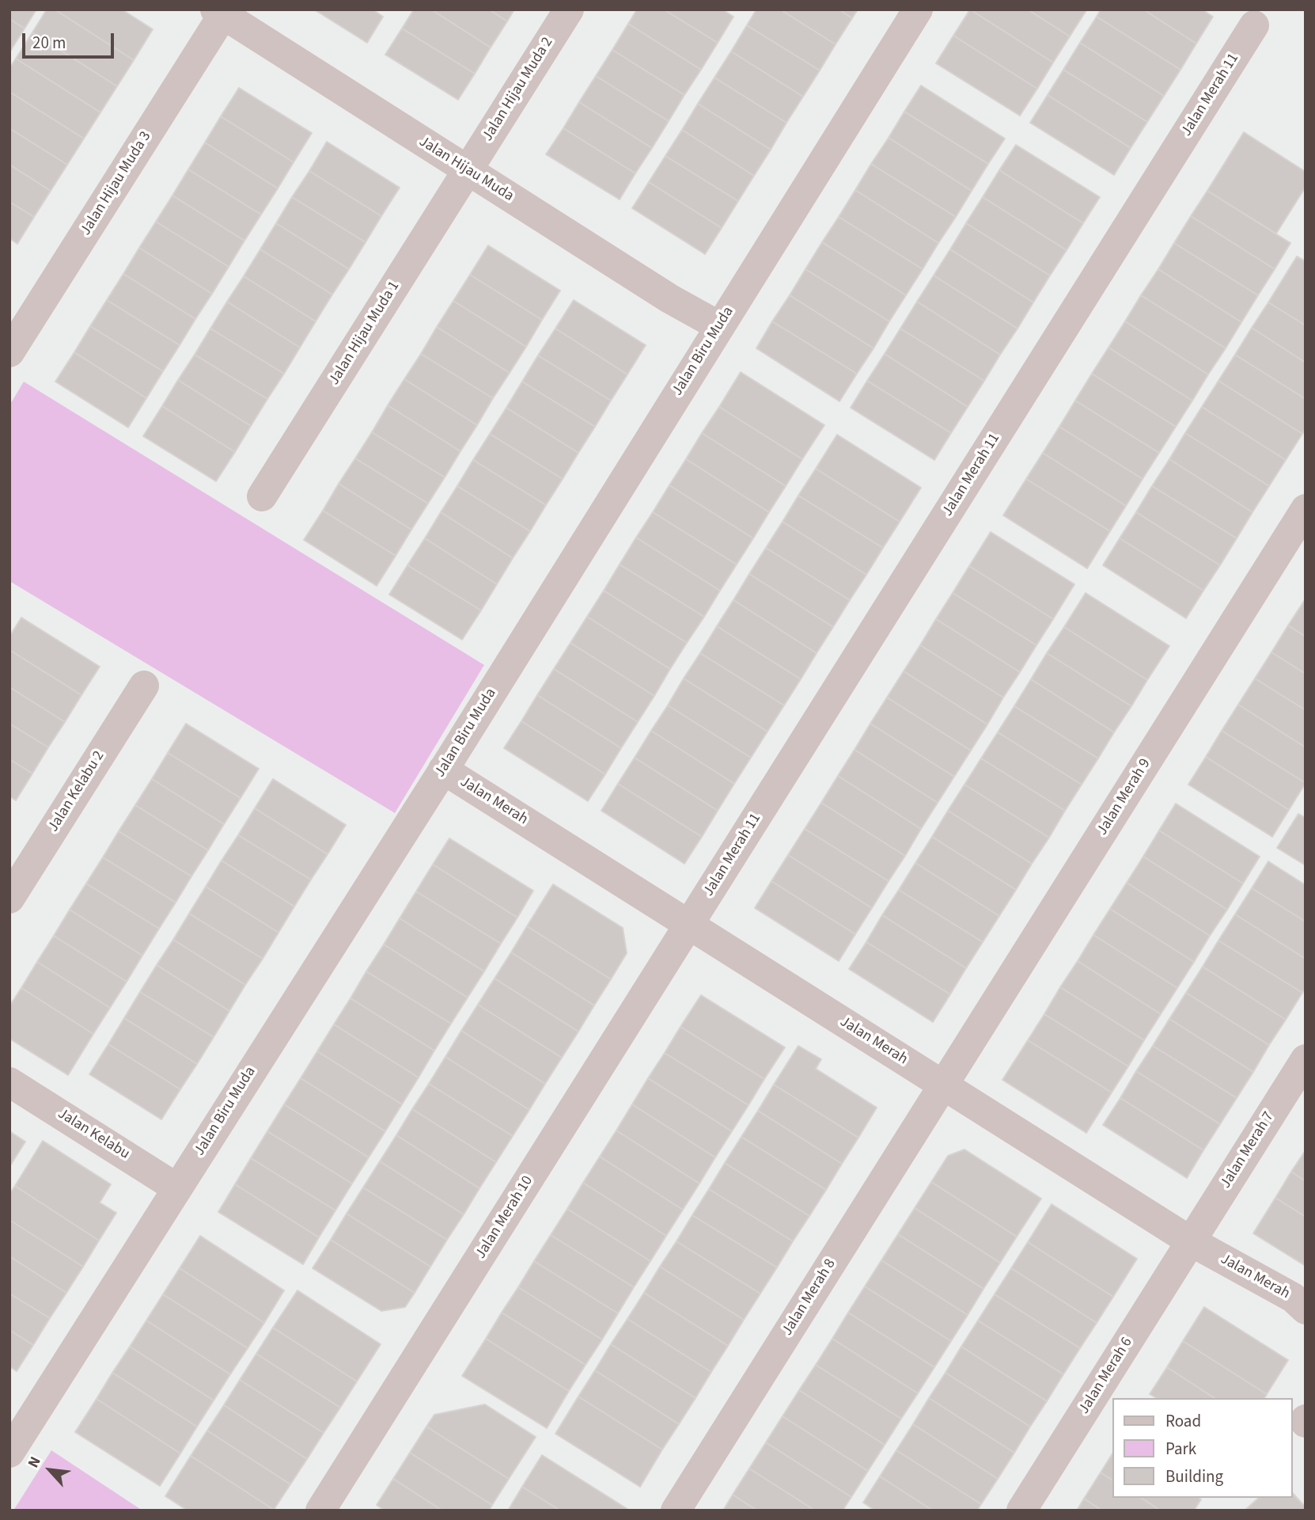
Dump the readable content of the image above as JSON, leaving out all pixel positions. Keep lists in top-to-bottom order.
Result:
{
  "streets": {
    "street": [
      "Jalan Hijau Muda 2",
      "Jalan Merah 11",
      "Jalan Hijau Muda",
      "Jalan Hijau Muda 3",
      "Jalan Hijau Muda 1",
      "Jalan Biru Muda",
      "Jalan Kelabu 2",
      "Jalan Merah 9",
      "Jalan Merah",
      "Jalan Kelabu",
      "Jalan Merah 7",
      "Jalan Merah 10",
      "Jalan Merah 8",
      "Jalan Merah 6"
    ]
  },
  "crossings": [
    ["Jalan Hijau Muda 2", "Jalan Hijau Muda"],
    ["Jalan Hijau Muda 2", "Jalan Hijau Muda 1"],
    ["Jalan Merah 11", "Jalan Merah"],
    ["Jalan Merah 11", "Jalan Merah 10"],
    ["Jalan Hijau Muda", "Jalan Hijau Muda 3"],
    ["Jalan Hijau Muda", "Jalan Hijau Muda 1"],
    ["Jalan Hijau Muda", "Jalan Biru Muda"],
    ["Jalan Biru Muda", "Jalan Merah"],
    ["Jalan Biru Muda", "Jalan Kelabu"],
    ["Jalan Merah 9", "Jalan Merah"],
    ["Jalan Merah 9", "Jalan Merah 8"],
    ["Jalan Merah", "Jalan Merah 7"],
    ["Jalan Merah", "Jalan Merah 10"],
    ["Jalan Merah", "Jalan Merah 8"],
    ["Jalan Merah", "Jalan Merah 6"],
    ["Jalan Merah 7", "Jalan Merah 6"]
  ],
  "legend": ["Road", "Park", "Building"],
  "scale_bar": "20 m",
  "north": "top left"
}
